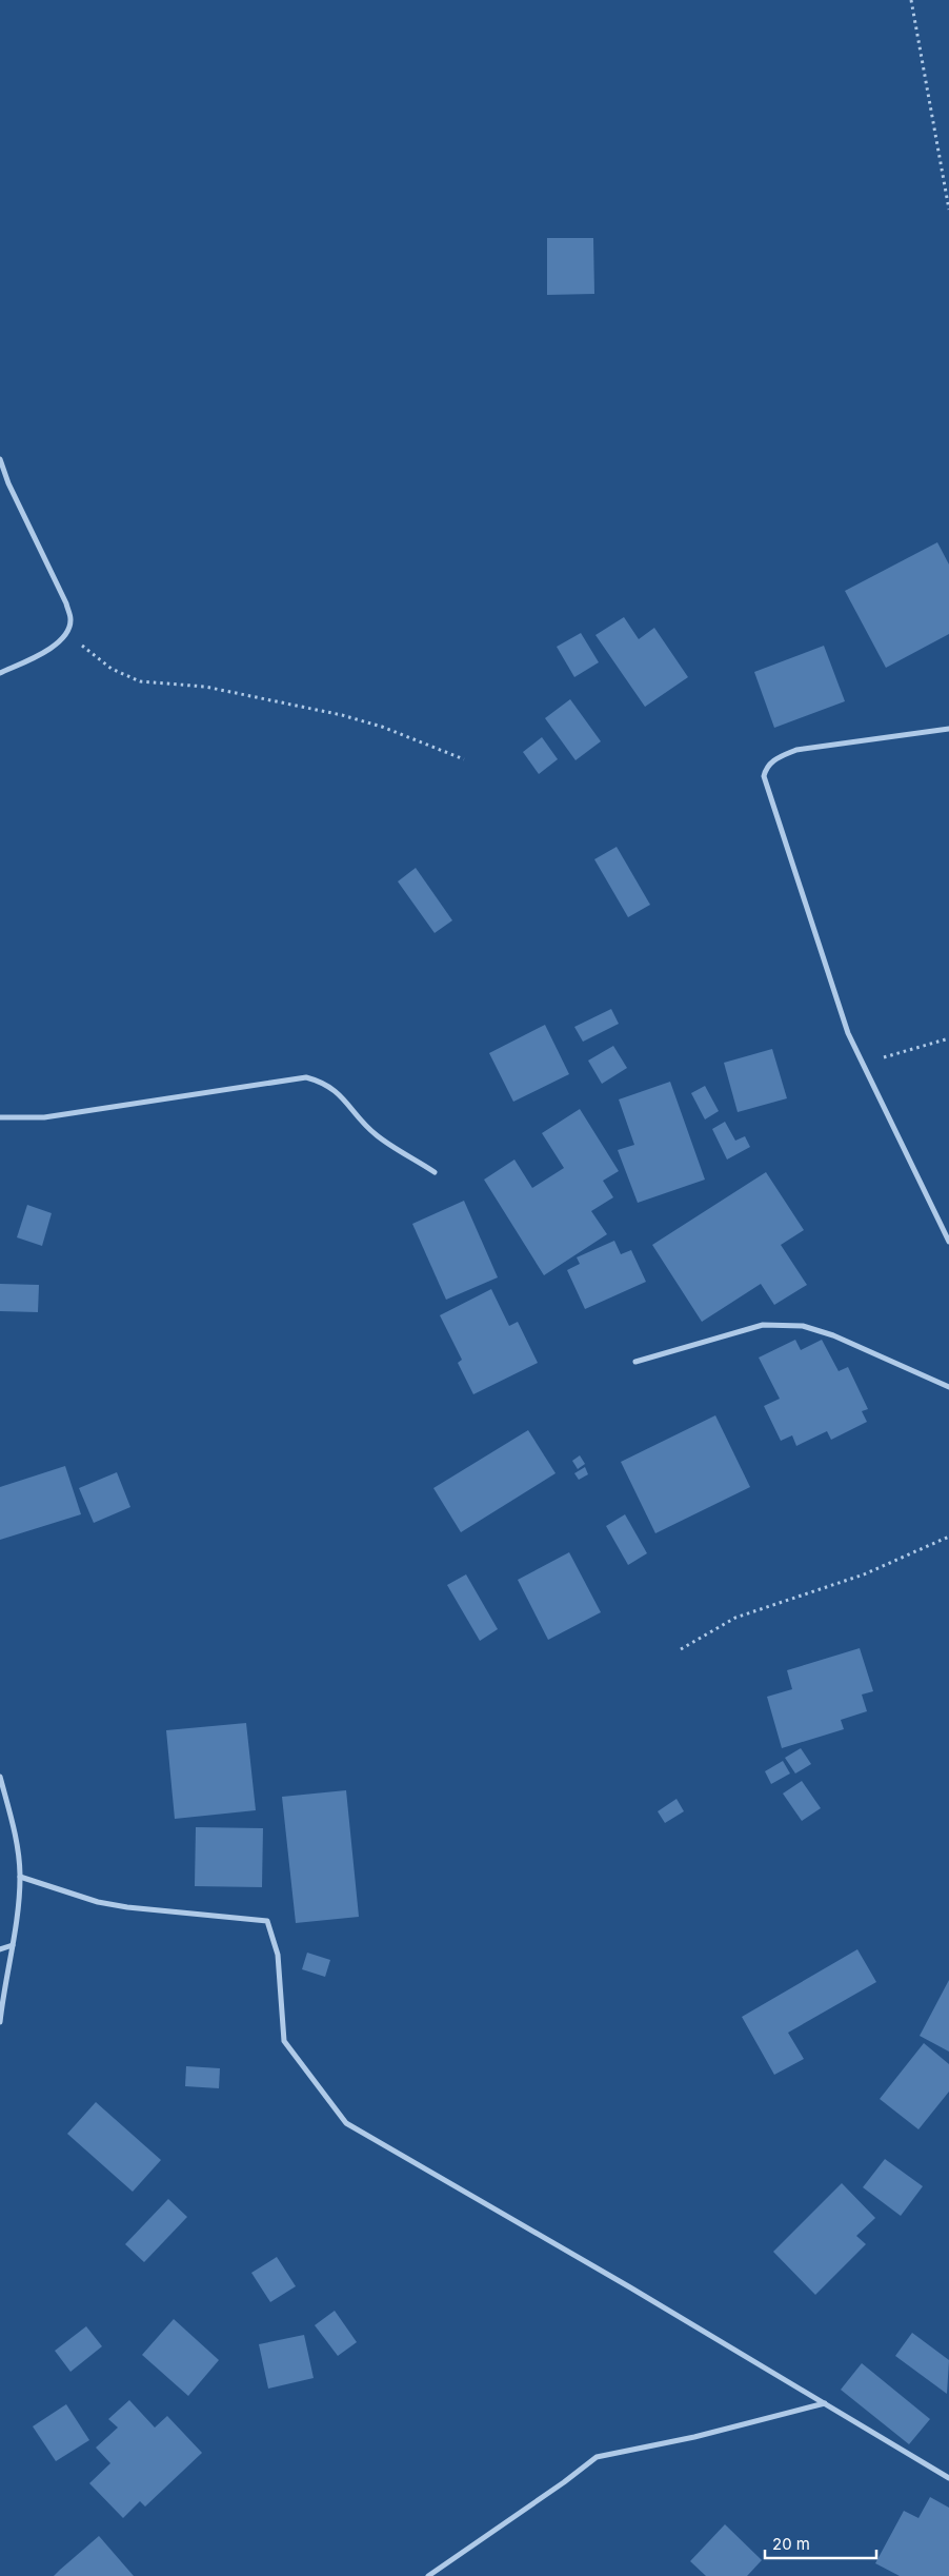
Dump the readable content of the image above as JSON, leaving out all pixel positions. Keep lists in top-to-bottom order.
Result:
{
  "scale_bar": "20 m"
}
